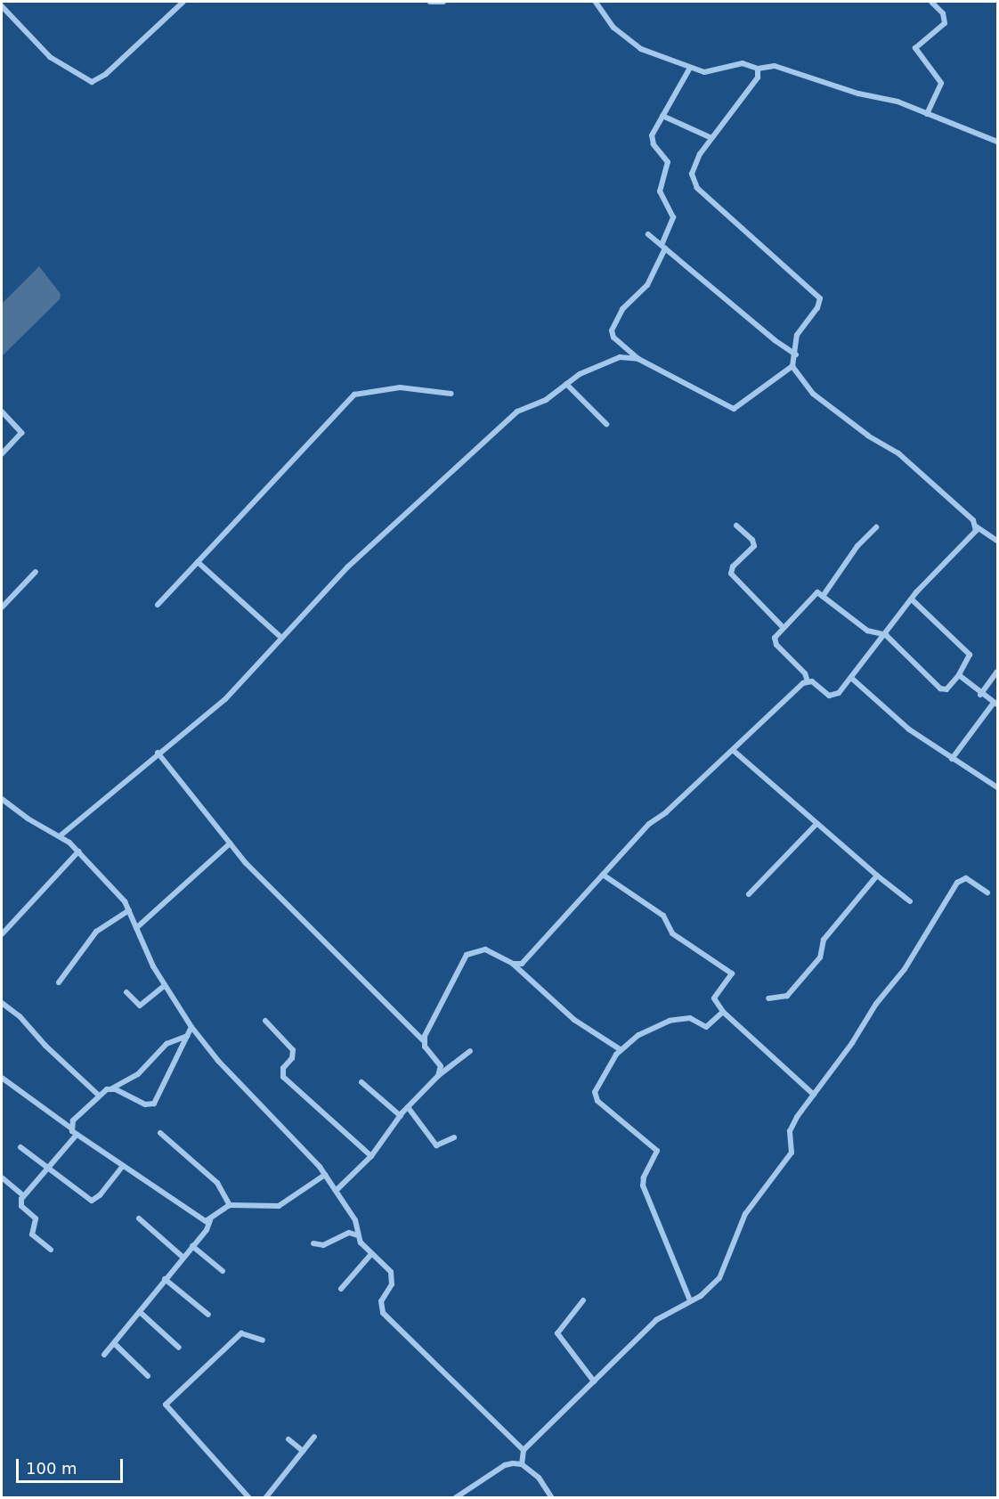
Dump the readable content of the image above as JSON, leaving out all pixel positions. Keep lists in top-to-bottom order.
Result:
{
  "scale_bar": "100 m"
}
